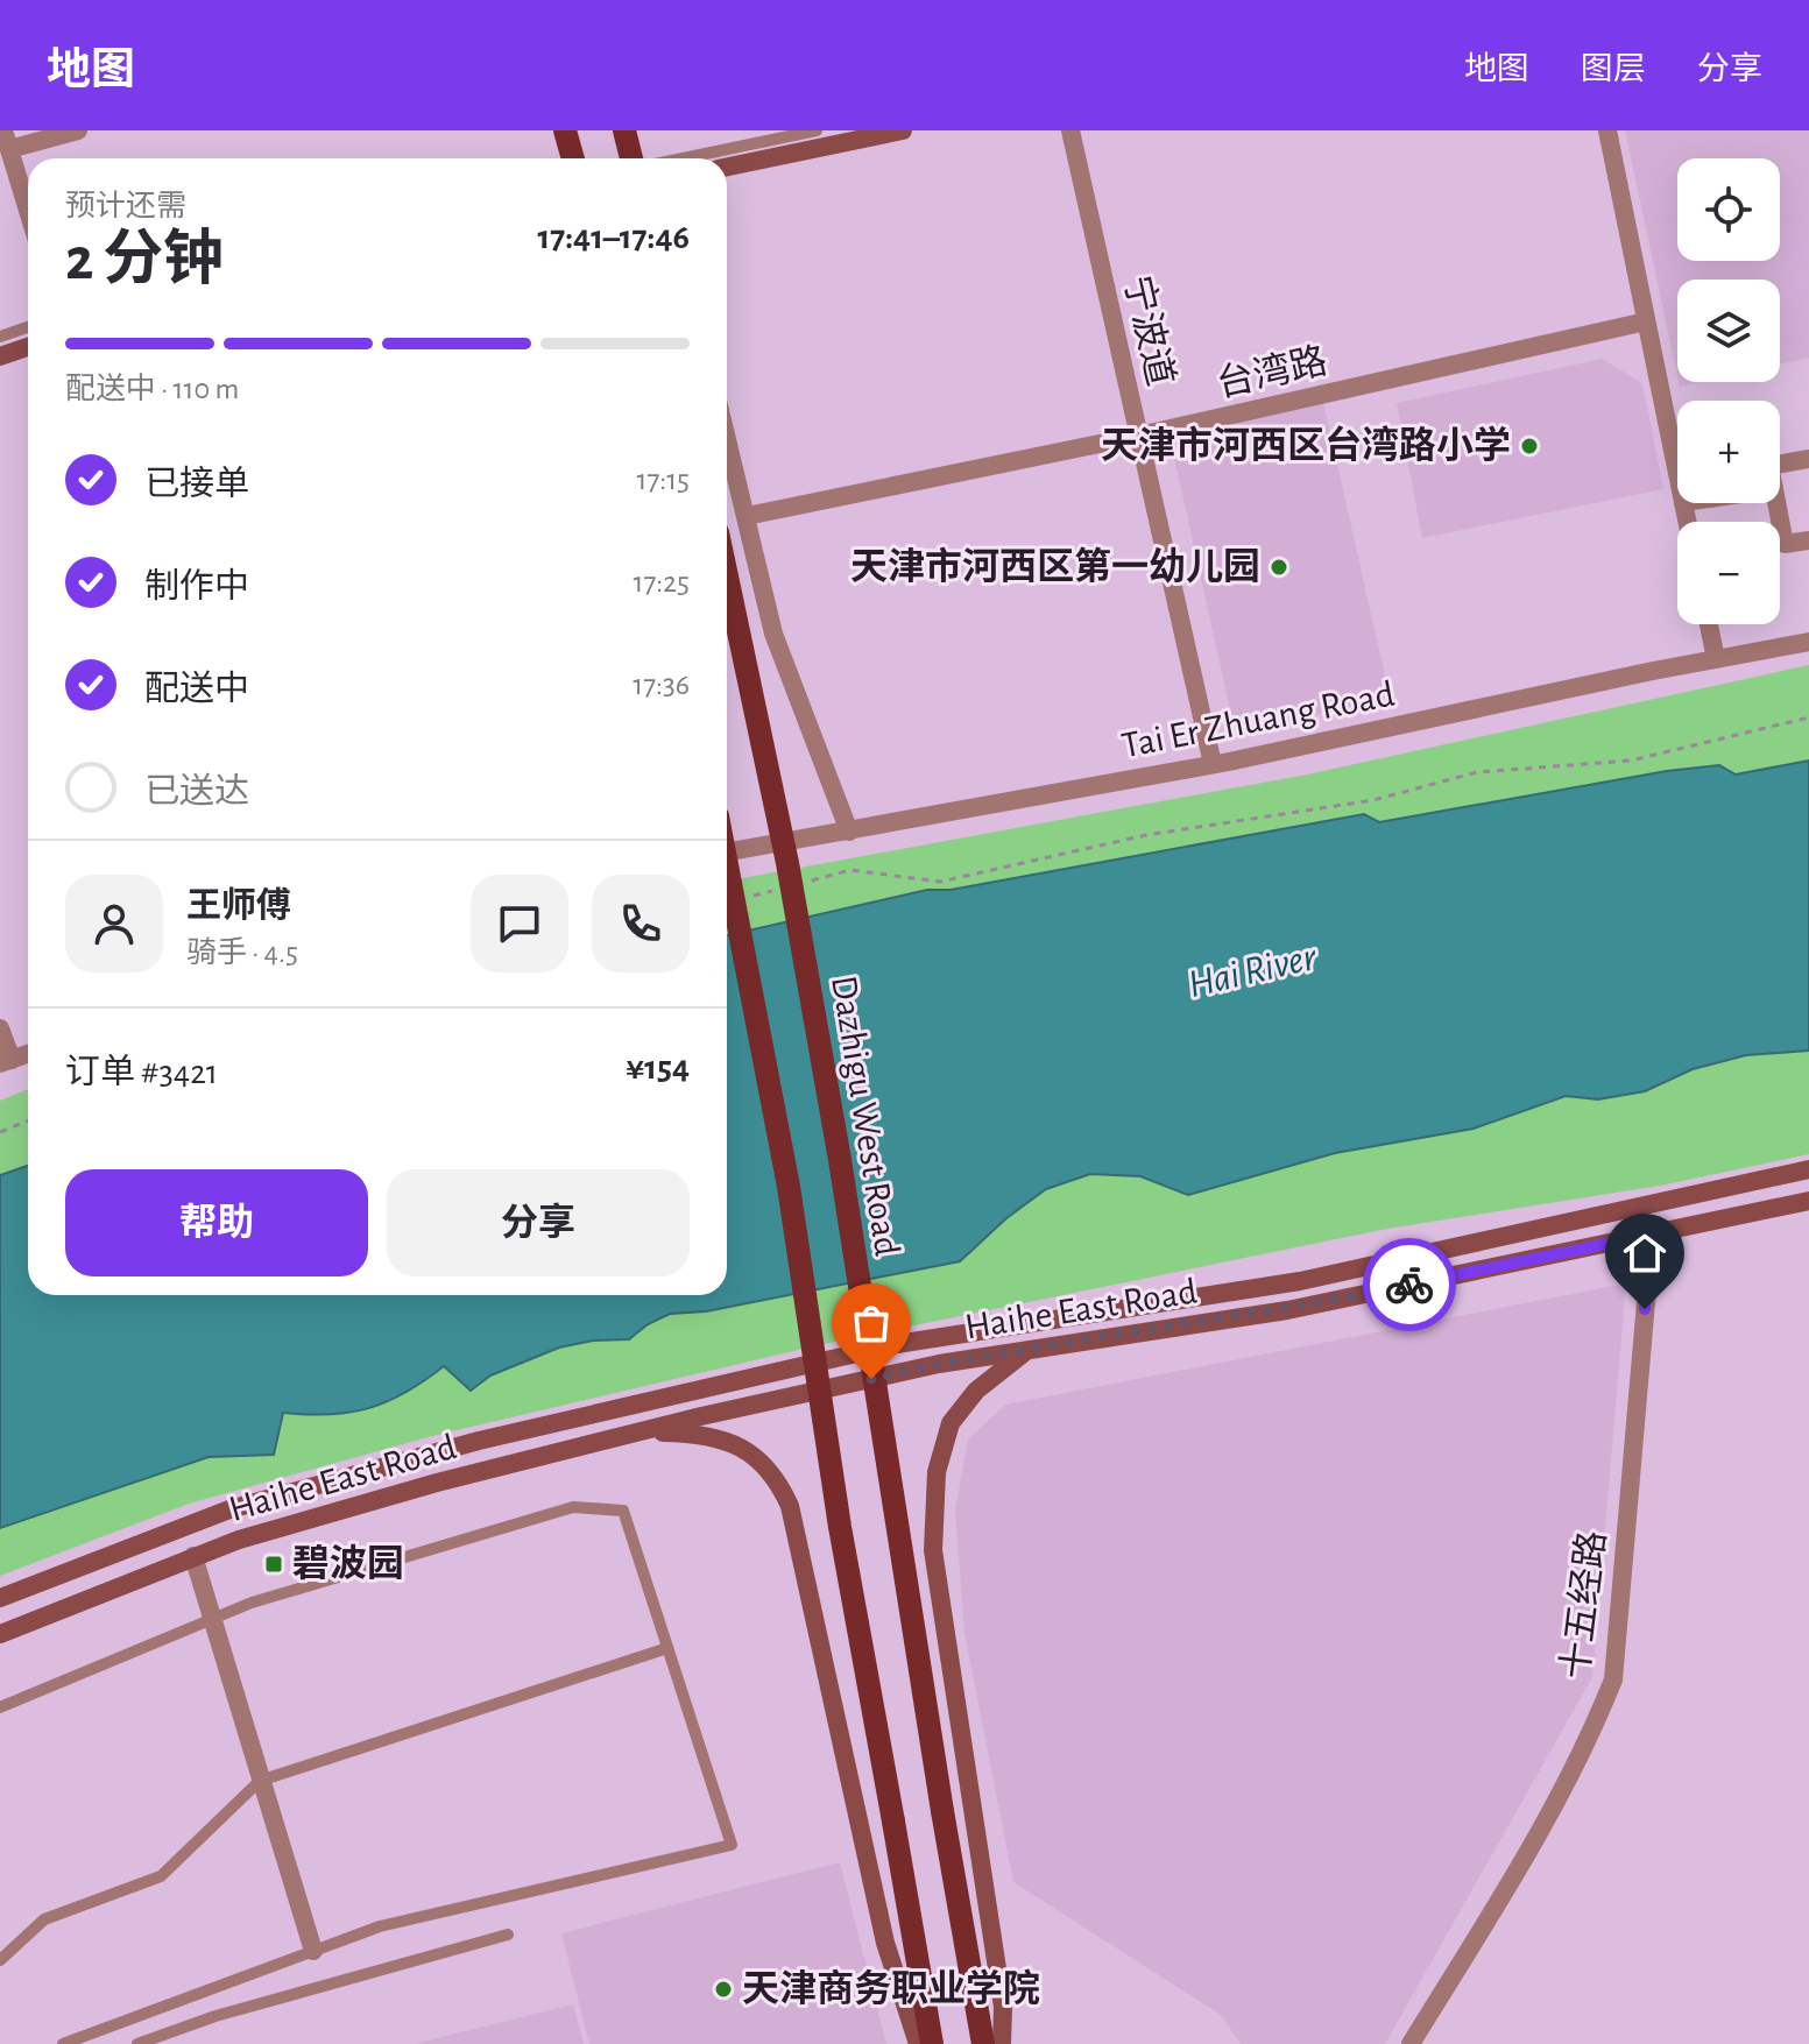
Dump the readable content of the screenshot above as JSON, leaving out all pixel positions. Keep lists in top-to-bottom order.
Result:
{
  "streets": {
    "main road": ["Dazhigu West Road", "Haihe East Road"],
    "street": [
      "宁波道",
      "台湾路",
      "Tai Er Zhuang Road",
      "十五经路"
    ]
  },
  "crossings": [
    ["宁波道", "台湾路"],
    ["宁波道", "Tai Er Zhuang Road"],
    ["Haihe East Road", "十五经路"]
  ],
  "water": ["Hai River"],
  "places": {
    "other": ["天津市河西区台湾路小学", "天津市河西区第一幼儿园", "天津商务职业学院"],
    "transit": ["碧波园"]
  },
  "page": {
    "header": "地图",
    "nav": ["地图", "图层", "分享"],
    "map_buttons": ["+", "−"],
    "heading": ["2 分钟", "预计还需", "17:41–17:46"],
    "panel": [
      "王师傅",
      "骑手 · 4.5",
      "订单 #3421",
      "¥154"
    ],
    "bar": "配送中 · 110 m",
    "list": [
      ["已接单", "17:15"],
      ["制作中", "17:25"],
      ["配送中", "17:36"],
      "已送达"
    ],
    "buttons": ["帮助", "分享"]
  }
}
